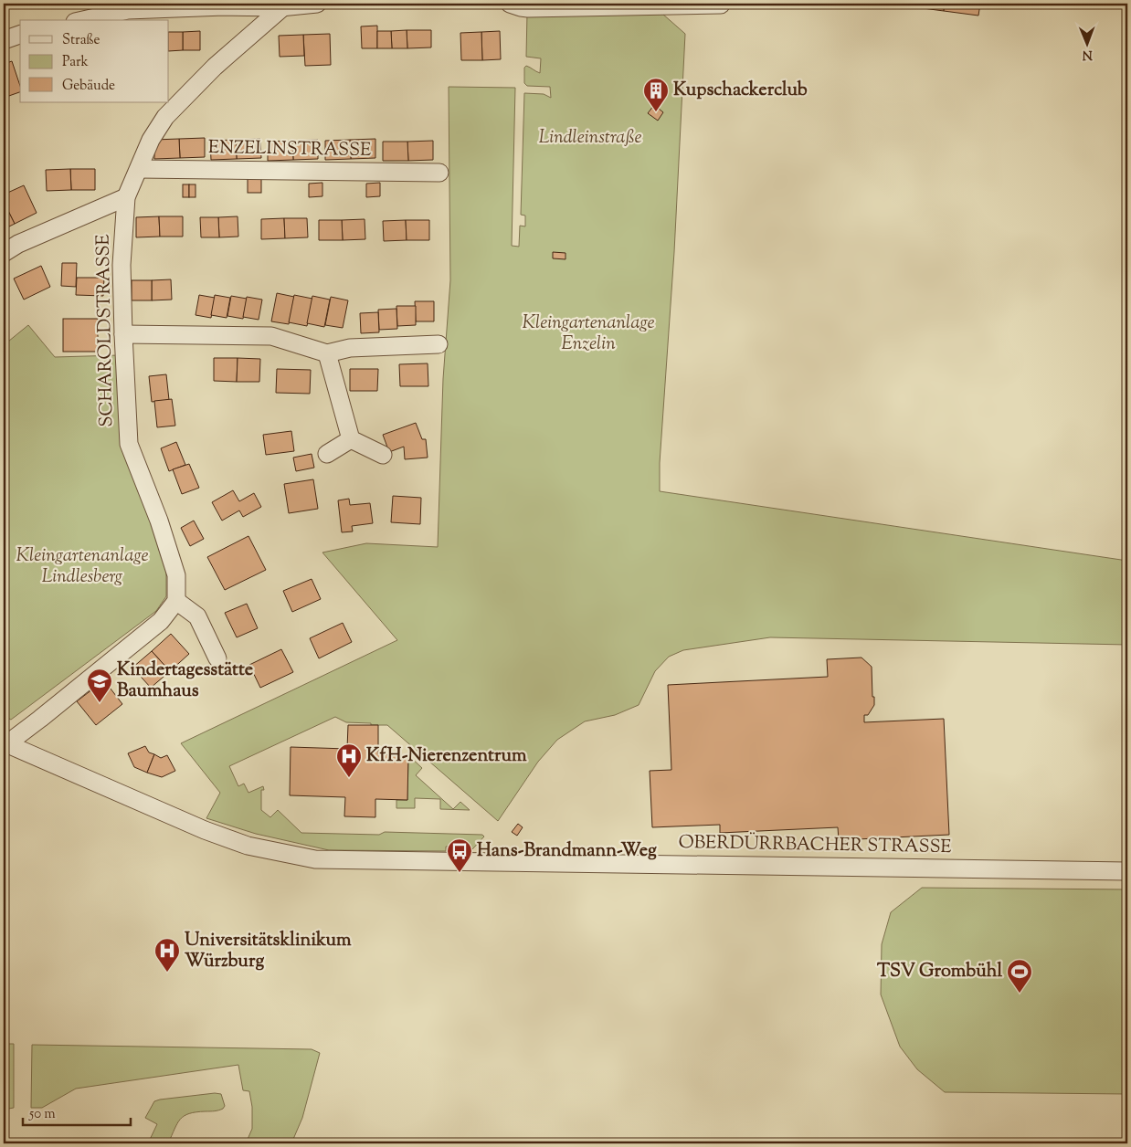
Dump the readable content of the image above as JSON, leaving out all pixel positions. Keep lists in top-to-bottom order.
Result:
{
  "streets": {
    "street": ["ENZELINSTRASSE", "SCHAROLDSTRASSE", "OBERDÜRRBACHER STRASSE"]
  },
  "crossings": [
    ["ENZELINSTRASSE", "SCHAROLDSTRASSE"]
  ],
  "parks": ["Lindleinstraße", "Kleingartenanlage Enzelin", "Kleingartenanlage Lindlesberg"],
  "places": {
    "building": ["Kupschackerclub"],
    "school or university": ["Kindertagesstätte Baumhaus"],
    "hospital": ["KfH-Nierenzentrum", "Universitätsklinikum Würzburg"],
    "bus stop": ["Hans-Brandmann-Weg"],
    "sports": ["TSV Grombühl"]
  },
  "legend": ["Straße", "Park", "Gebäude"],
  "scale_bar": "50 m",
  "north": "bottom"
}
